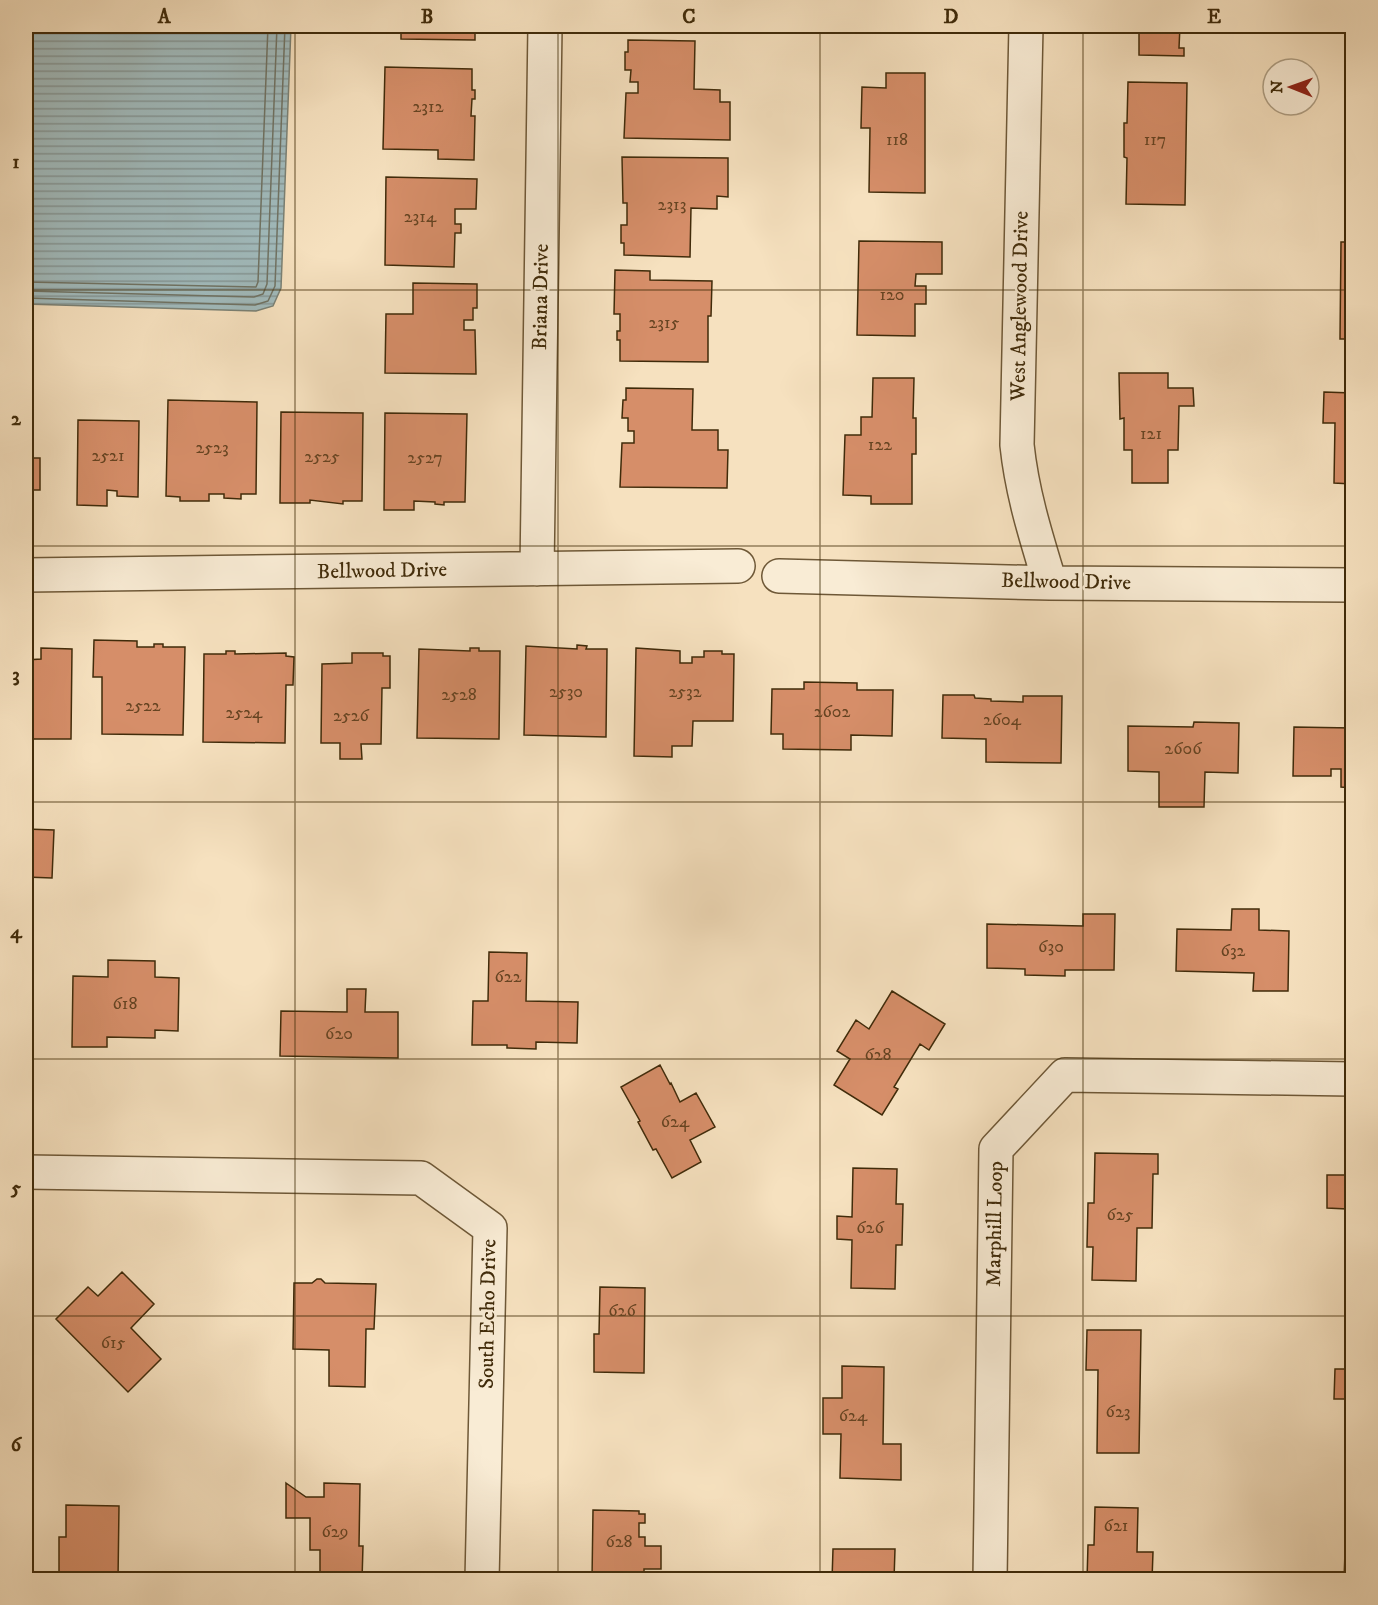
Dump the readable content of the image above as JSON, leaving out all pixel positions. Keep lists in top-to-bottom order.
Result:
{
  "streets": {
    "street": [
      "Briana Drive",
      "West Anglewood Drive",
      "Bellwood Drive",
      "Marphill Loop",
      "South Echo Drive"
    ]
  },
  "crossings": [
    ["Briana Drive", "Bellwood Drive"],
    ["West Anglewood Drive", "Bellwood Drive"]
  ],
  "house_numbers": [
    "2312",
    "118",
    "117",
    "2313",
    "2314",
    "120",
    "2315",
    "121",
    "122",
    "2523",
    "2521",
    "2525",
    "2527",
    "2530",
    "2532",
    "2528",
    "2522",
    "2602",
    "2524",
    "2526",
    "2604",
    "2606",
    "630",
    "632",
    "622",
    "618",
    "620",
    "628",
    "624",
    "625",
    "626",
    "626",
    "615",
    "623",
    "624",
    "621",
    "629",
    "628"
  ],
  "north": "left",
  "grid": {
    "columns": [
      "A",
      "B",
      "C",
      "D",
      "E"
    ],
    "rows": [
      "1",
      "2",
      "3",
      "4",
      "5",
      "6"
    ]
  }
}
